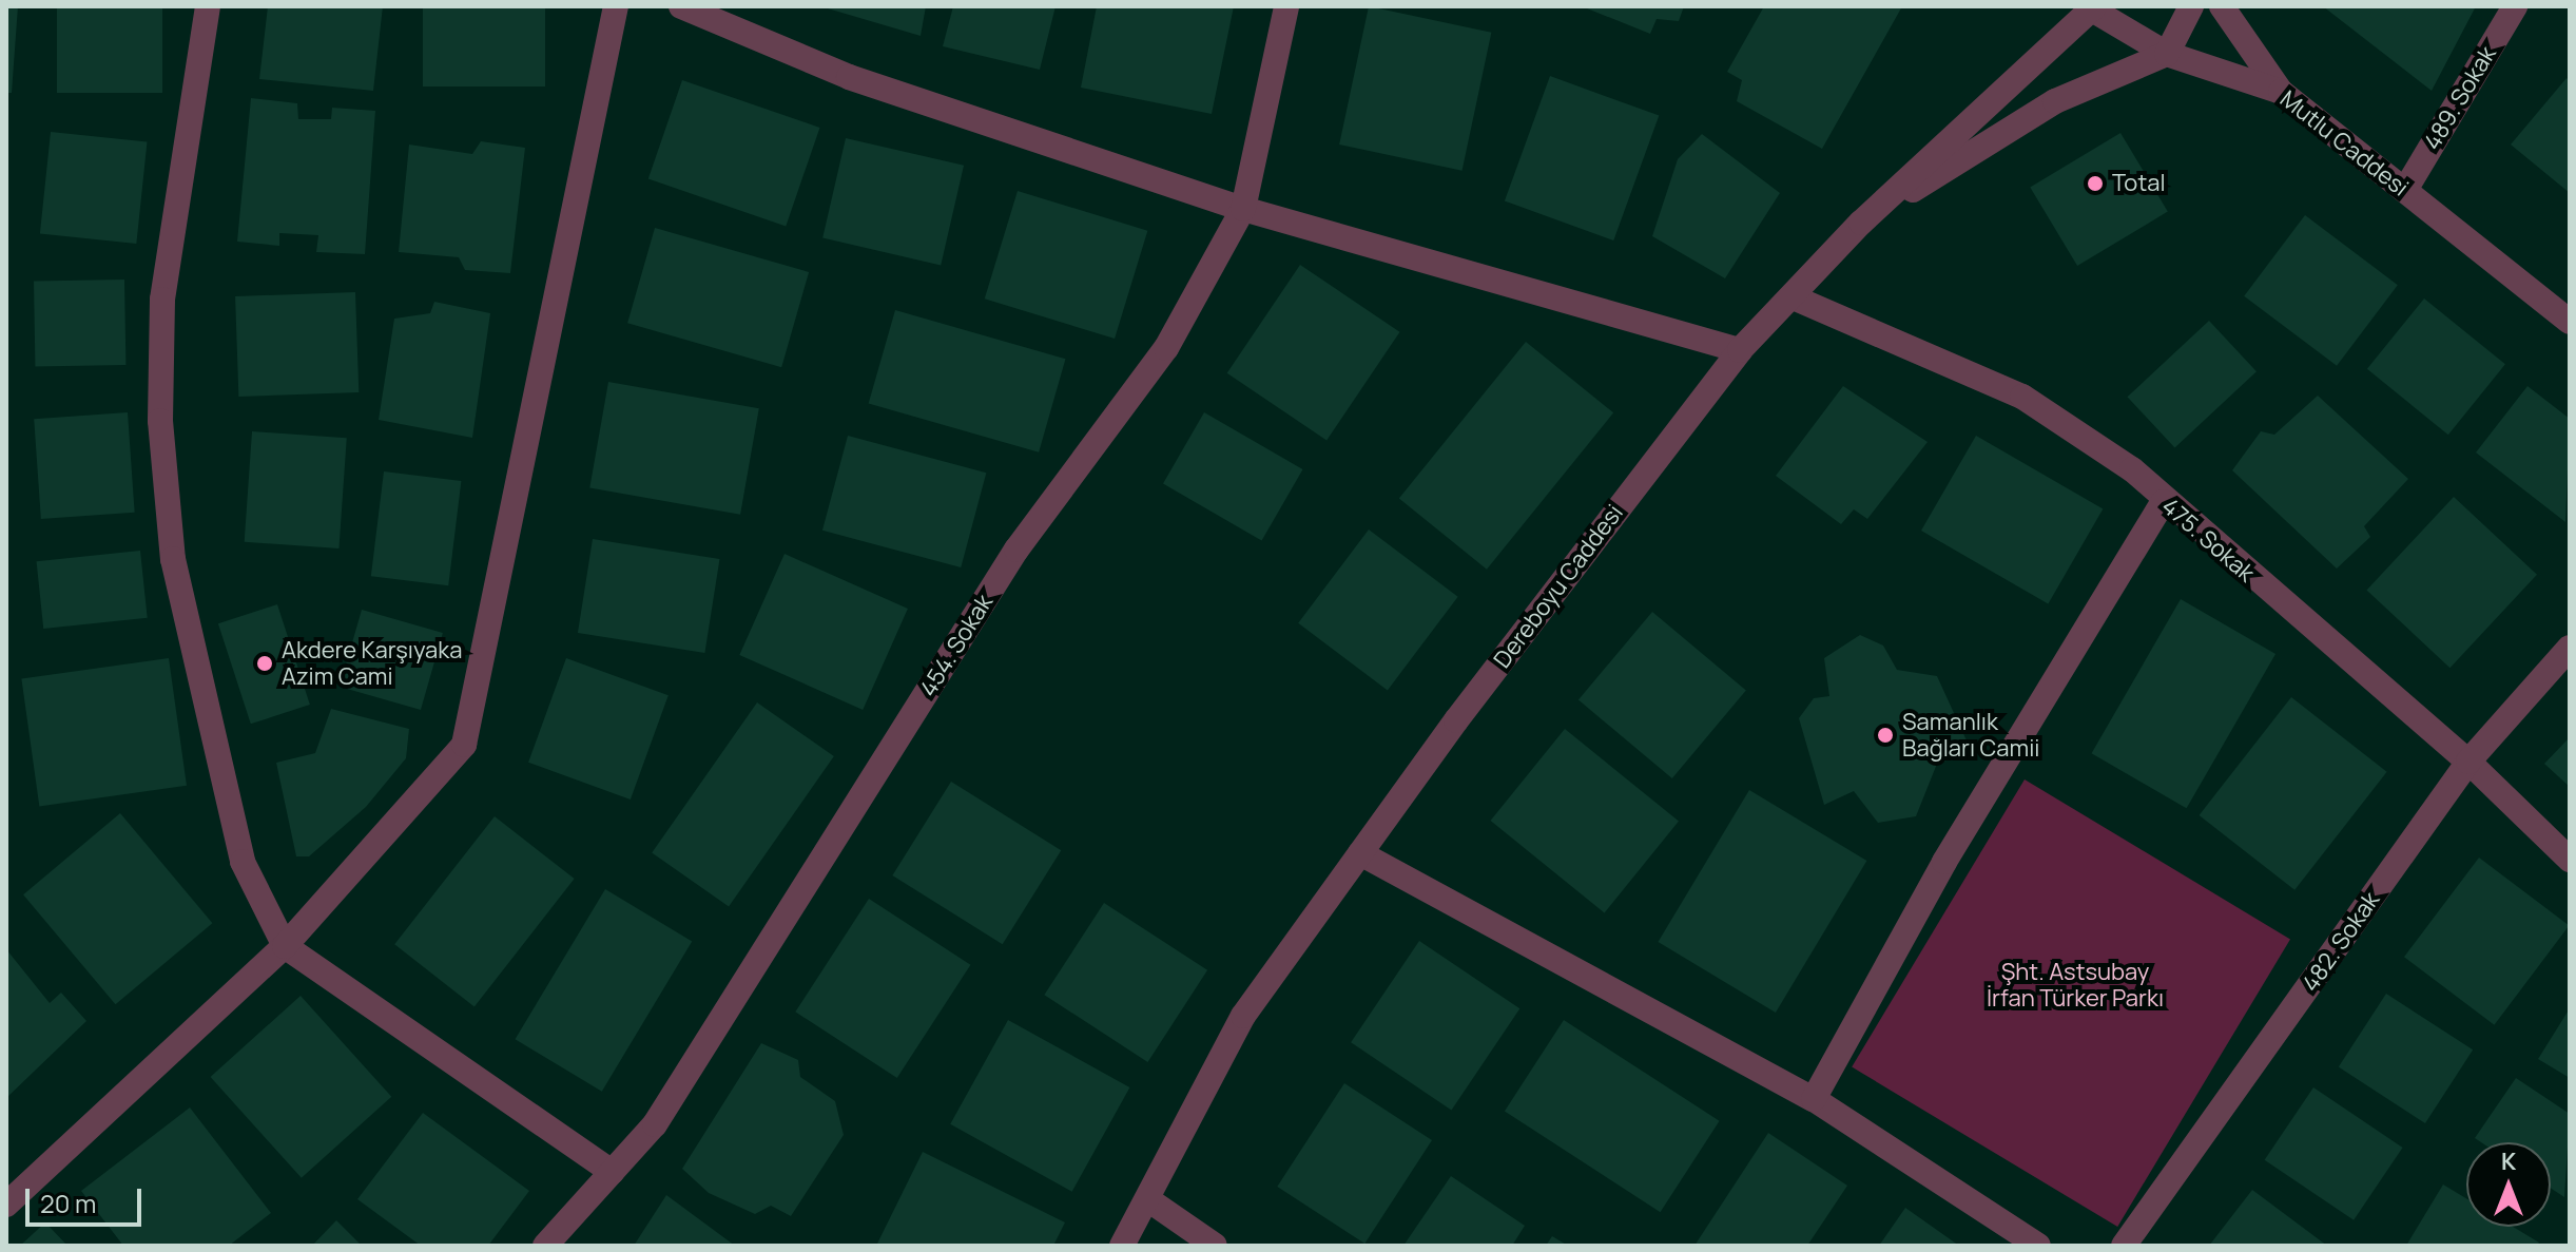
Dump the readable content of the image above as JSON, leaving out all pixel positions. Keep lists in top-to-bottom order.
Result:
{
  "streets": {
    "street": [
      "489. Sokak",
      "Mutlu Caddesi",
      "475. Sokak",
      "Dereboyu Caddesi",
      "454. Sokak",
      "482. Sokak"
    ]
  },
  "crossings": [
    ["489. Sokak", "Mutlu Caddesi"],
    ["Mutlu Caddesi", "Dereboyu Caddesi"],
    ["475. Sokak", "Dereboyu Caddesi"],
    ["475. Sokak", "482. Sokak"]
  ],
  "parks": ["Şht. Astsubay İrfan Türker Parkı"],
  "places": ["Total", "Akdere Karşıyaka Azim Cami", "Samanlık Bağları Camii"],
  "scale_bar": "20 m",
  "north": "top"
}
